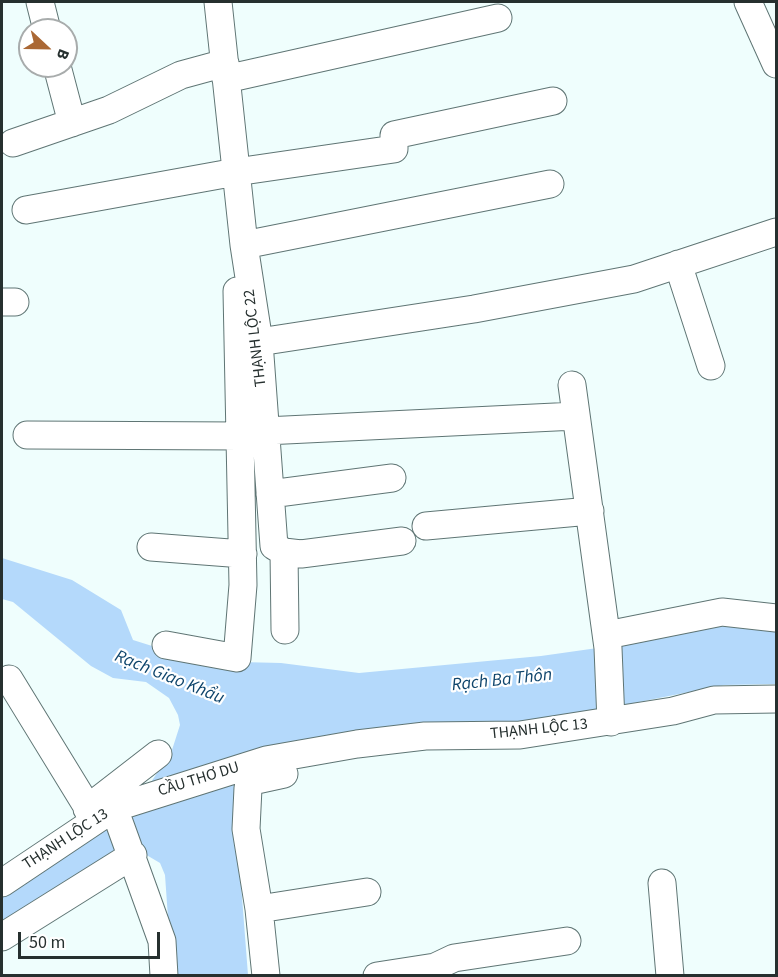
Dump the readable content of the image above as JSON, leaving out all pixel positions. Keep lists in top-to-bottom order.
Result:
{
  "streets": {
    "street": ["THẠNH LỘC 22", "THẠNH LỘC 13", "CẦU THƠ DU"]
  },
  "crossings": [
    ["THẠNH LỘC 13", "CẦU THƠ DU"]
  ],
  "water": ["Rạch Giao Khẩu", "Rạch Ba Thôn"],
  "scale_bar": "50 m",
  "north": "right"
}
